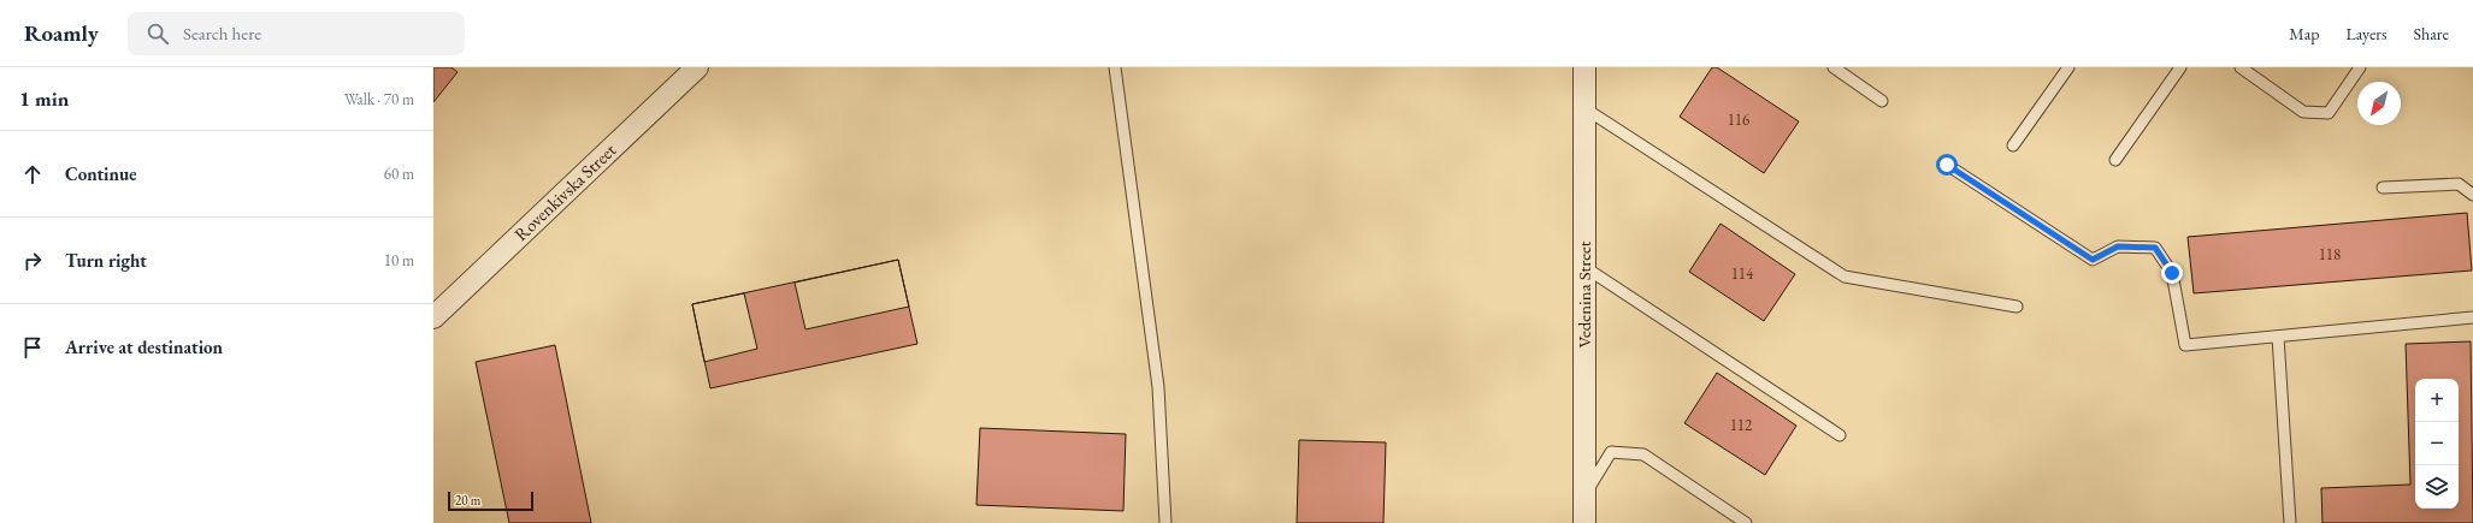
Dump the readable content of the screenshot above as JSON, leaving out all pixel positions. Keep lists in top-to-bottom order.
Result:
{
  "streets": {
    "street": ["Rovenkivska Street", "Vedenina Street"]
  },
  "house_numbers": [
    "116",
    "118",
    "114",
    "112"
  ],
  "scale_bar": "20 m",
  "north": "bottom left",
  "page": {
    "header": "Roamly",
    "search": "Search here",
    "nav": ["Map", "Layers", "Share"],
    "heading": ["1 min", "Walk · 70 m"],
    "list": [
      ["Continue", "60 m"],
      ["Turn right", "10 m"],
      "Arrive at destination"
    ],
    "map_buttons": ["+", "−"],
    "scale": "20 m"
  }
}
